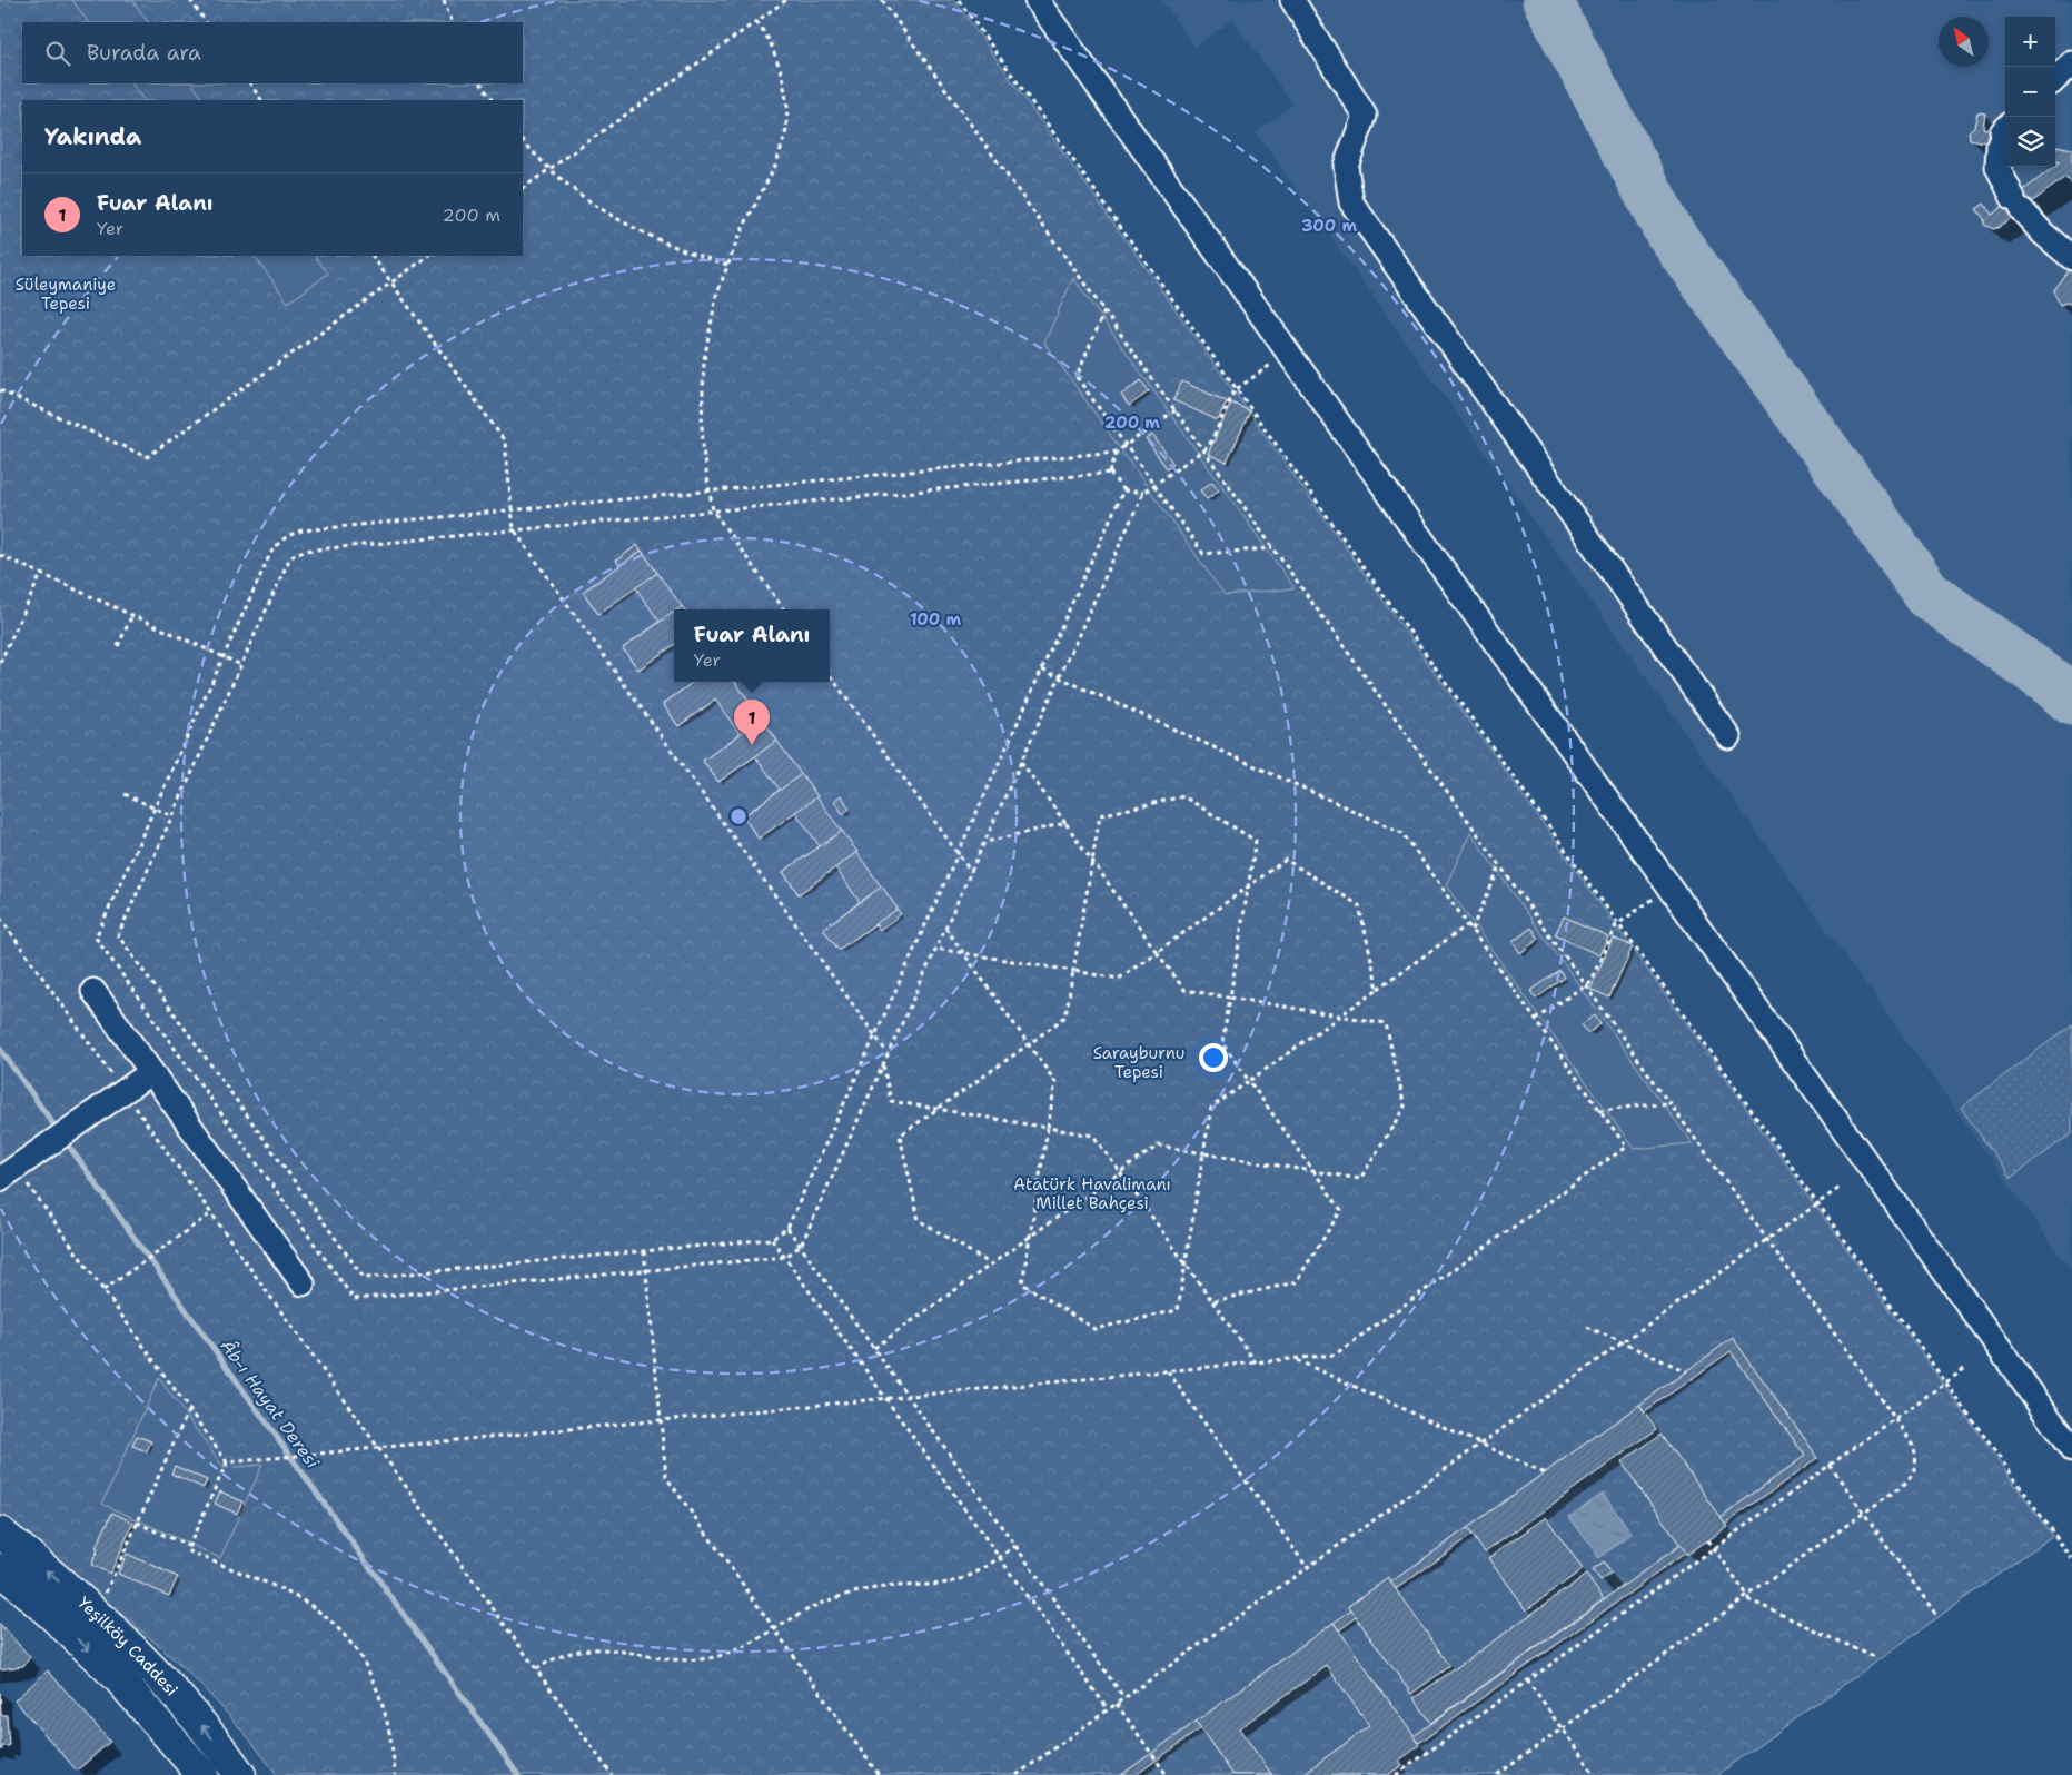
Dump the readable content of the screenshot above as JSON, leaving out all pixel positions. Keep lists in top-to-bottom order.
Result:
{
  "streets": {
    "highway": ["Yeşilköy Caddesi"]
  },
  "water": ["Âb-ı Hayat Deresi"],
  "parks": ["Süleymaniye Tepesi", "Sarayburnu Tepesi", "Atatürk Havalimanı Millet Bahçesi"],
  "north": "top left",
  "page": {
    "map_buttons": ["+", "−"],
    "search": "Burada ara",
    "heading": "Yakında",
    "list": [
      {
        "mark": "1",
        "name": "Fuar Alanı",
        "note": "Yer",
        "value": "200 m"
      }
    ],
    "popup": ["Fuar Alanı", "Yer"],
    "pins": "1"
  },
  "rings": ["300 m", "200 m", "100 m"]
}
